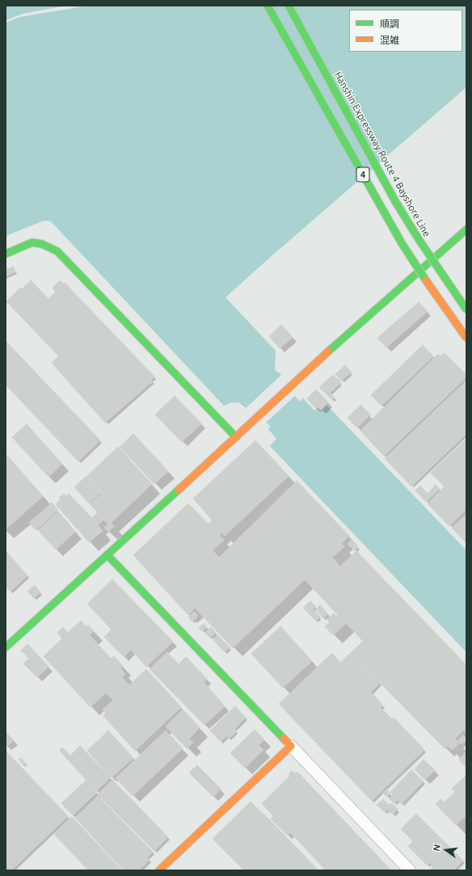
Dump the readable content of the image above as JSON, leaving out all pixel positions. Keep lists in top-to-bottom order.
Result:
{
  "streets": {
    "main road": ["Hanshin Expressway Route 4 Bayshore Line", "4"]
  },
  "legend": ["順調", "混雑"],
  "north": "left"
}
